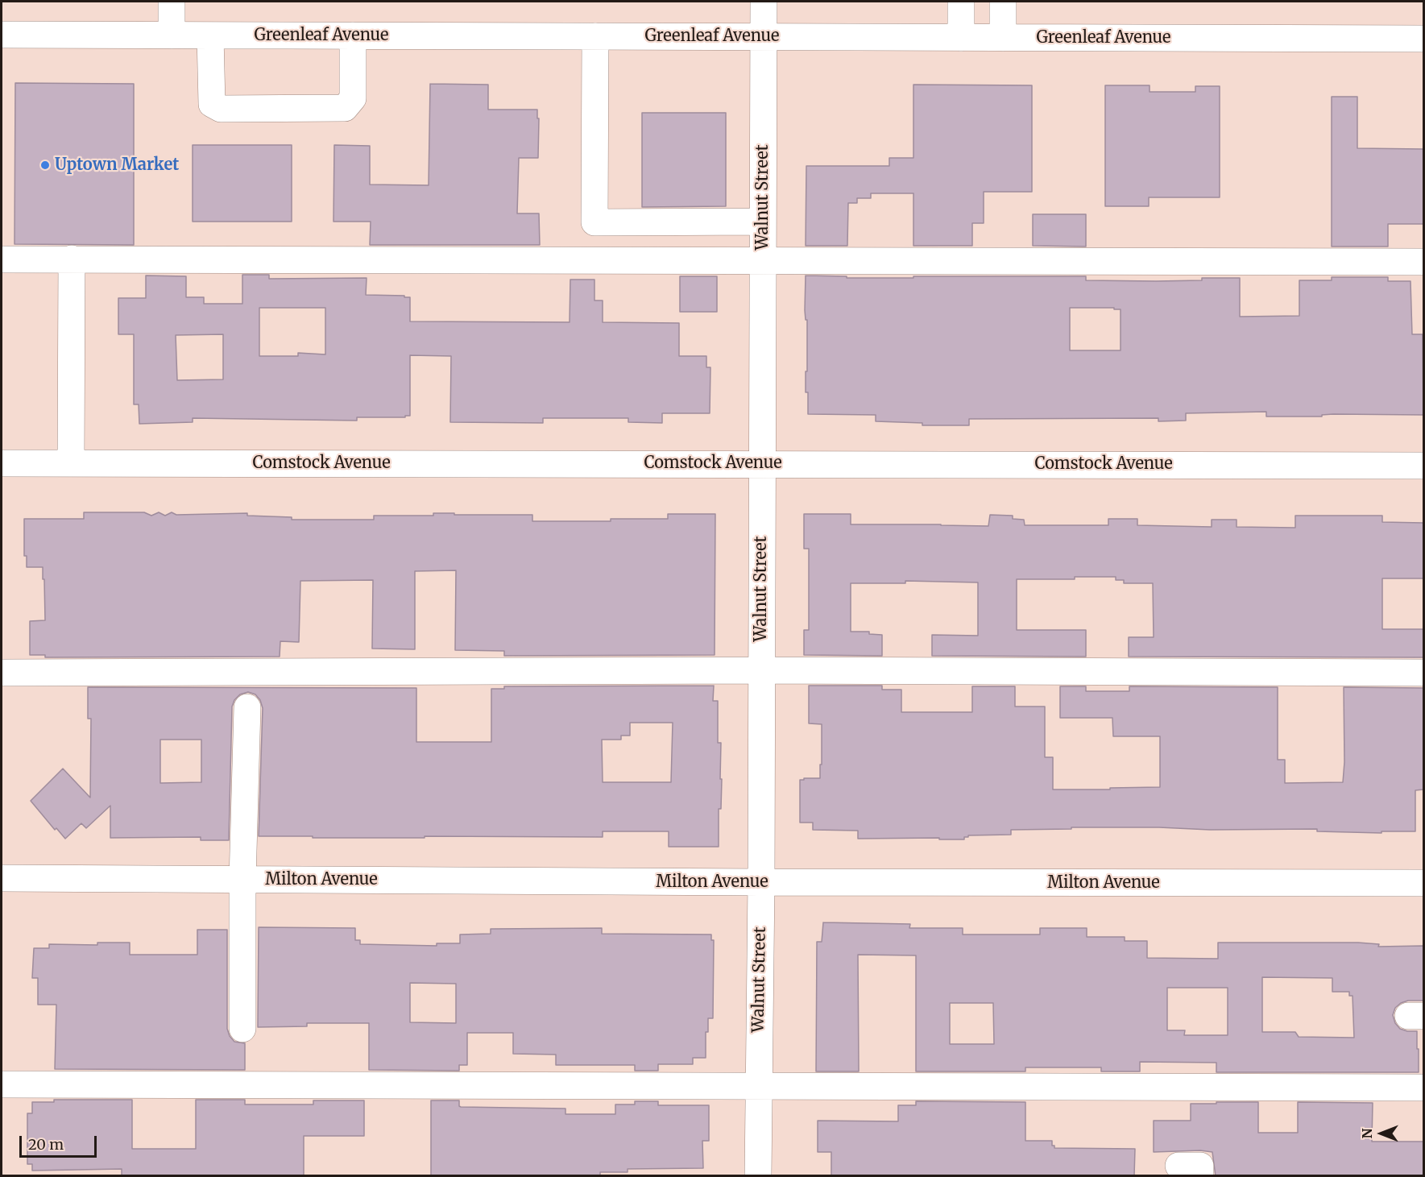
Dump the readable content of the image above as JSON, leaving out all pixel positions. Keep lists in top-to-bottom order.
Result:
{
  "streets": {
    "street": [
      "Greenleaf Avenue",
      "Walnut Street",
      "Comstock Avenue",
      "Milton Avenue"
    ]
  },
  "crossings": [
    ["Greenleaf Avenue", "Walnut Street"],
    ["Walnut Street", "Comstock Avenue"],
    ["Walnut Street", "Milton Avenue"]
  ],
  "places": ["Uptown Market"],
  "scale_bar": "20 m",
  "north": "left"
}
